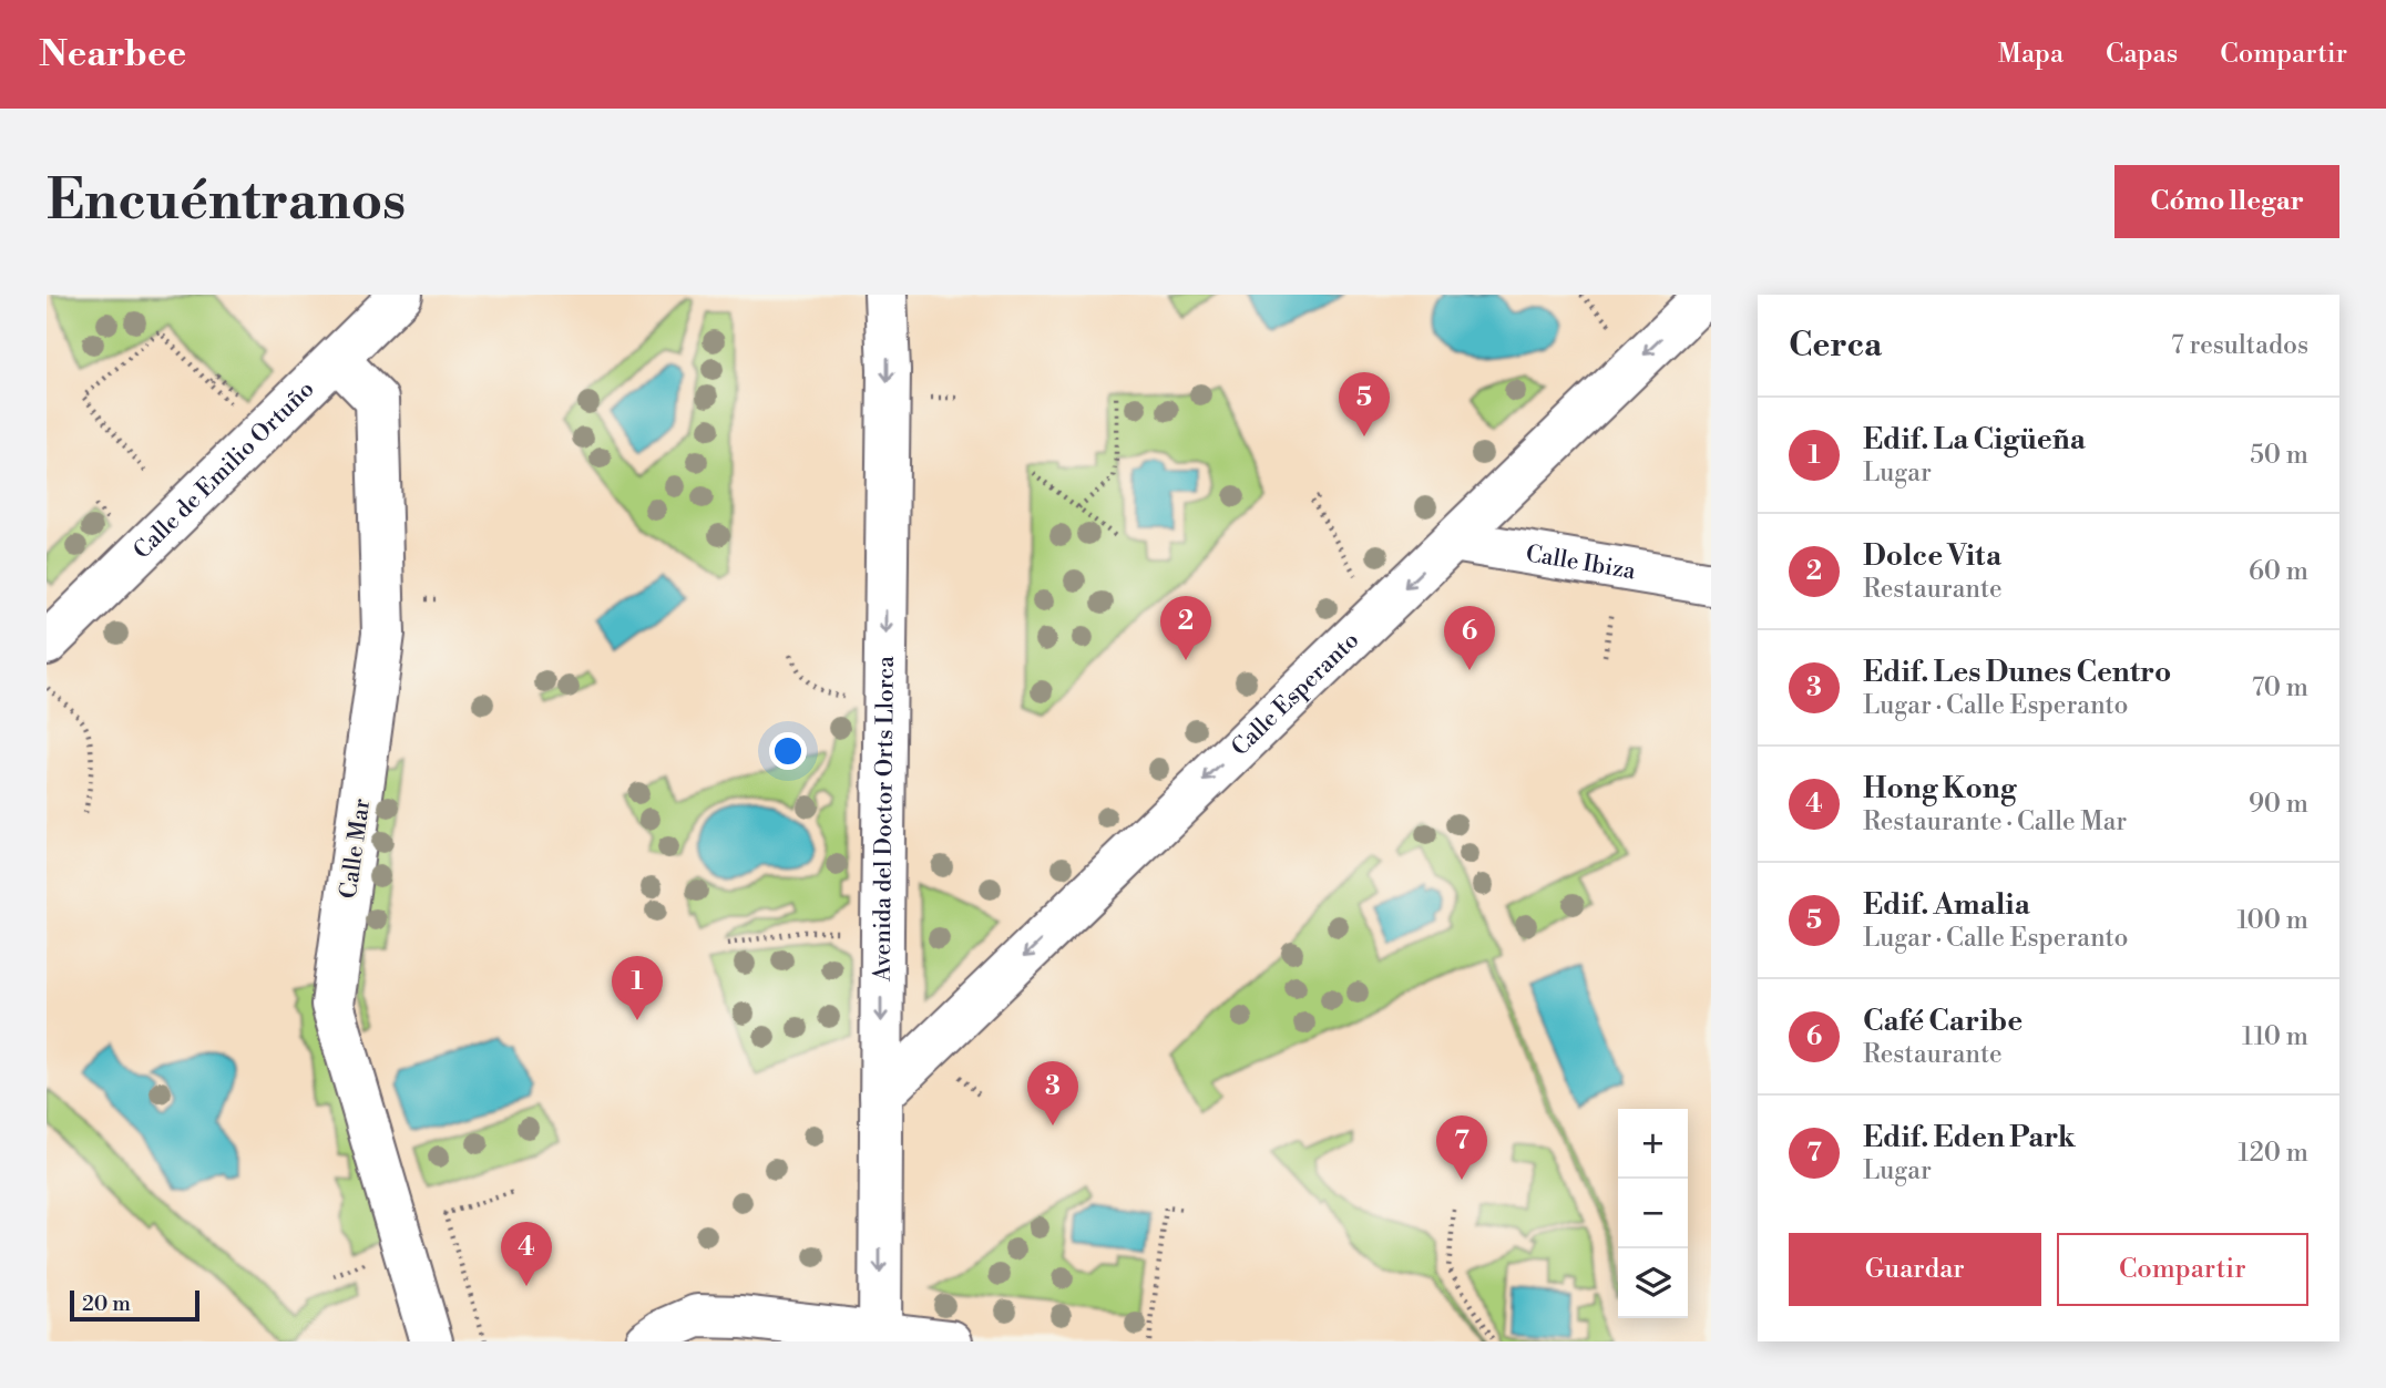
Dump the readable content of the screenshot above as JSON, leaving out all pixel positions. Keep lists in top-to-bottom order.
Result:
{
  "streets": {
    "street": [
      "Calle de Emilio Ortuño",
      "Calle Ibiza",
      "Calle Esperanto",
      "Avenida del Doctor Orts Llorca",
      "Calle Mar"
    ]
  },
  "crossings": [
    ["Calle de Emilio Ortuño", "Calle Mar"],
    ["Calle Ibiza", "Calle Esperanto"],
    ["Calle Esperanto", "Avenida del Doctor Orts Llorca"]
  ],
  "one_way": ["Calle Esperanto", "Avenida del Doctor Orts Llorca"],
  "scale_bar": "20 m",
  "page": {
    "header": "Nearbee",
    "nav": ["Mapa", "Capas", "Compartir"],
    "buttons": [
      "Cómo llegar",
      ["Guardar", "Compartir"]
    ],
    "title": "Encuéntranos",
    "heading": ["Cerca", "7 resultados"],
    "pins": [
      "5",
      "2",
      "6",
      "1",
      "3",
      "7",
      "4"
    ],
    "list": [
      {
        "mark": "1",
        "name": "Edif. La Cigüeña",
        "note": "Lugar",
        "value": "50 m"
      },
      {
        "mark": "2",
        "name": "Dolce Vita",
        "note": "Restaurante",
        "value": "60 m"
      },
      {
        "mark": "3",
        "name": "Edif. Les Dunes Centro",
        "note": "Lugar · Calle Esperanto",
        "value": "70 m"
      },
      {
        "mark": "4",
        "name": "Hong Kong",
        "note": "Restaurante · Calle Mar",
        "value": "90 m"
      },
      {
        "mark": "5",
        "name": "Edif. Amalia",
        "note": "Lugar · Calle Esperanto",
        "value": "100 m"
      },
      {
        "mark": "6",
        "name": "Café Caribe",
        "note": "Restaurante",
        "value": "110 m"
      },
      {
        "mark": "7",
        "name": "Edif. Eden Park",
        "note": "Lugar",
        "value": "120 m"
      }
    ],
    "map_buttons": ["+", "−"],
    "scale": "20 m"
  }
}
